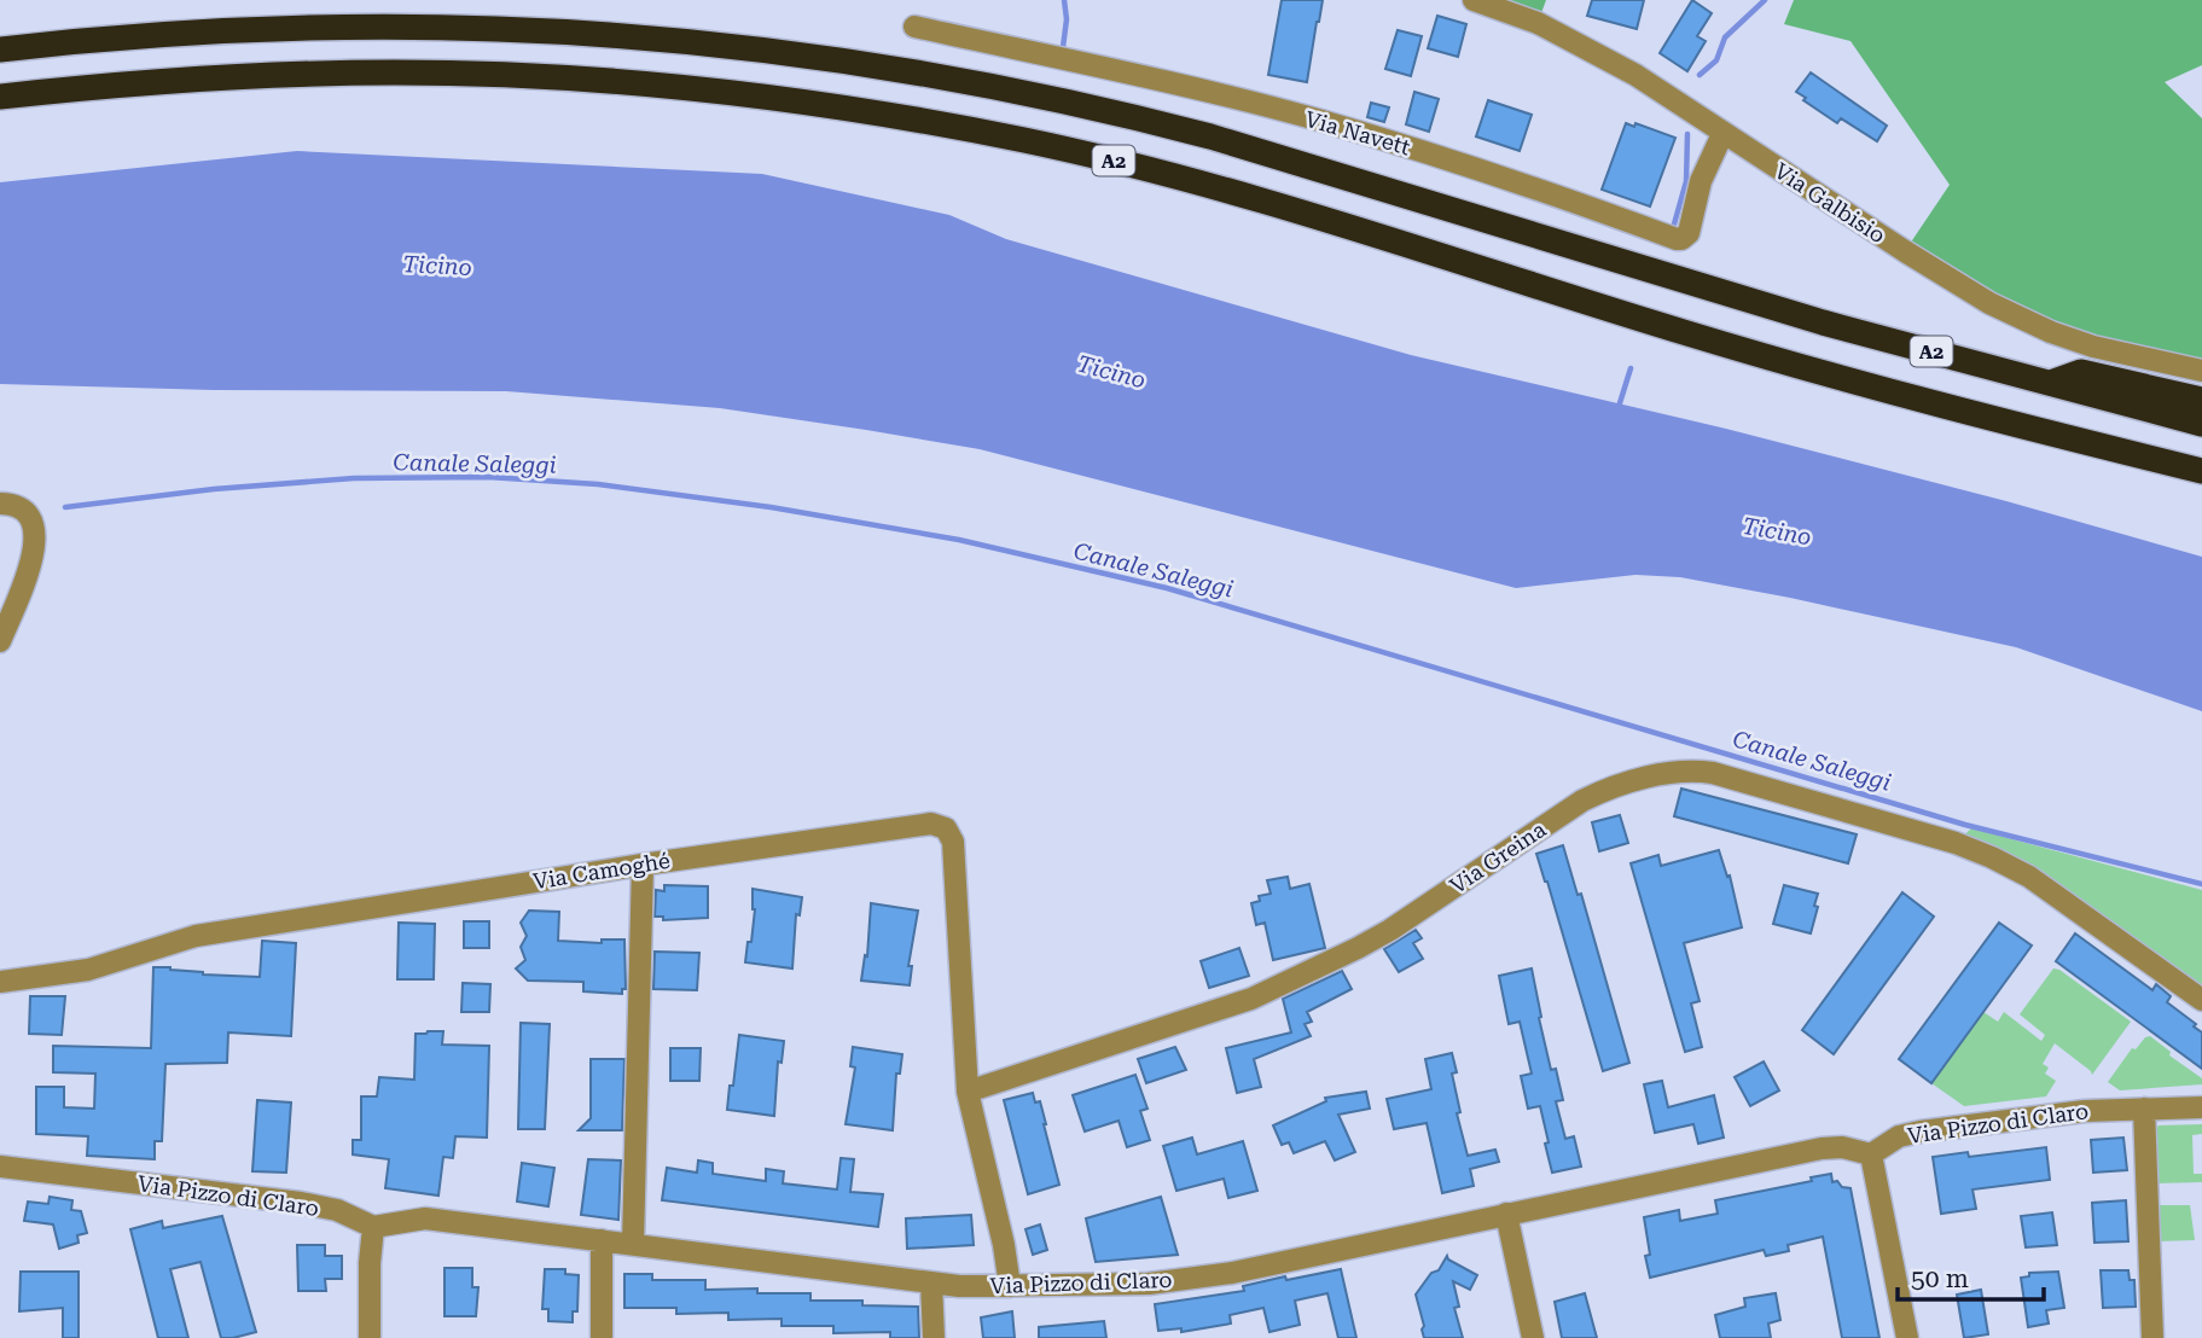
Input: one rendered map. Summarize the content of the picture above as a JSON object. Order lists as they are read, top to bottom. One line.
{"streets":{"highway":["A2"],"street":["Via Navett","Via Galbisio","Via Greina","Via Camoghé","Via Pizzo di Claro"]},"crossings":[["Via Navett","Via Galbisio"],["Via Greina","Via Camoghé"]],"water":["Ticino","Canale Saleggi"],"scale_bar":"50 m"}
